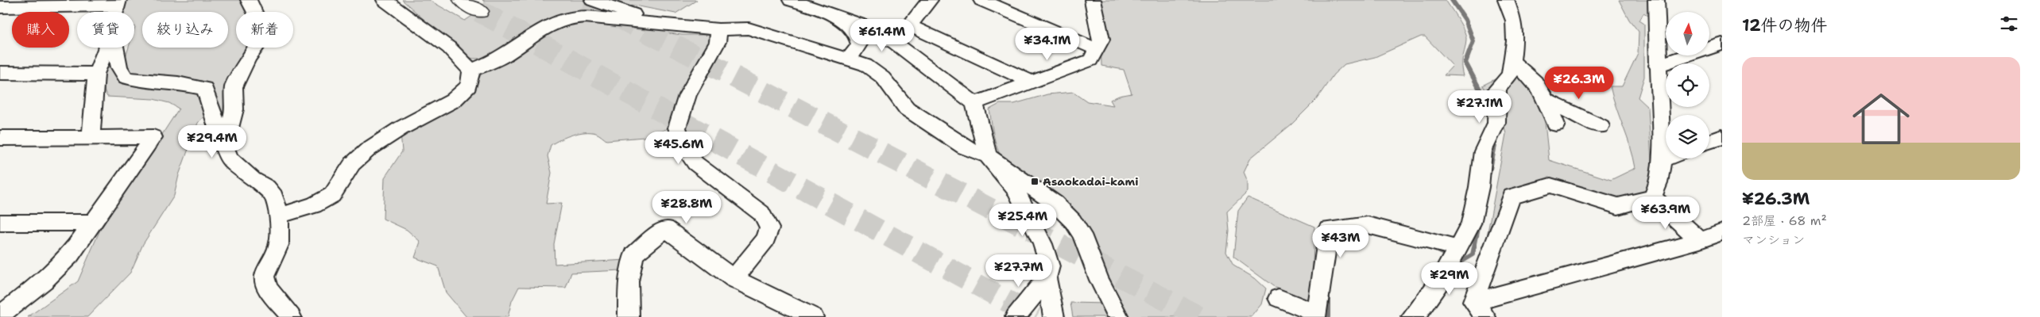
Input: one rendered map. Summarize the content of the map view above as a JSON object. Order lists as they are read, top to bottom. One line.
{"places":{"transit":["Asaokadai-kami"]},"north":"top","page":{"heading":"12件の物件","chip":["購入","賃貸","絞り込み","新着"],"price":["¥61.4M","¥34.1M","¥26.3M","¥27.1M","¥29.4M","¥45.6M","¥28.8M","¥63.9M","¥25.4M","¥43M","¥27.7M","¥29M"],"list":[{"name":"¥26.3M","note":"2部屋 · 68 m² · マンション"}]}}
